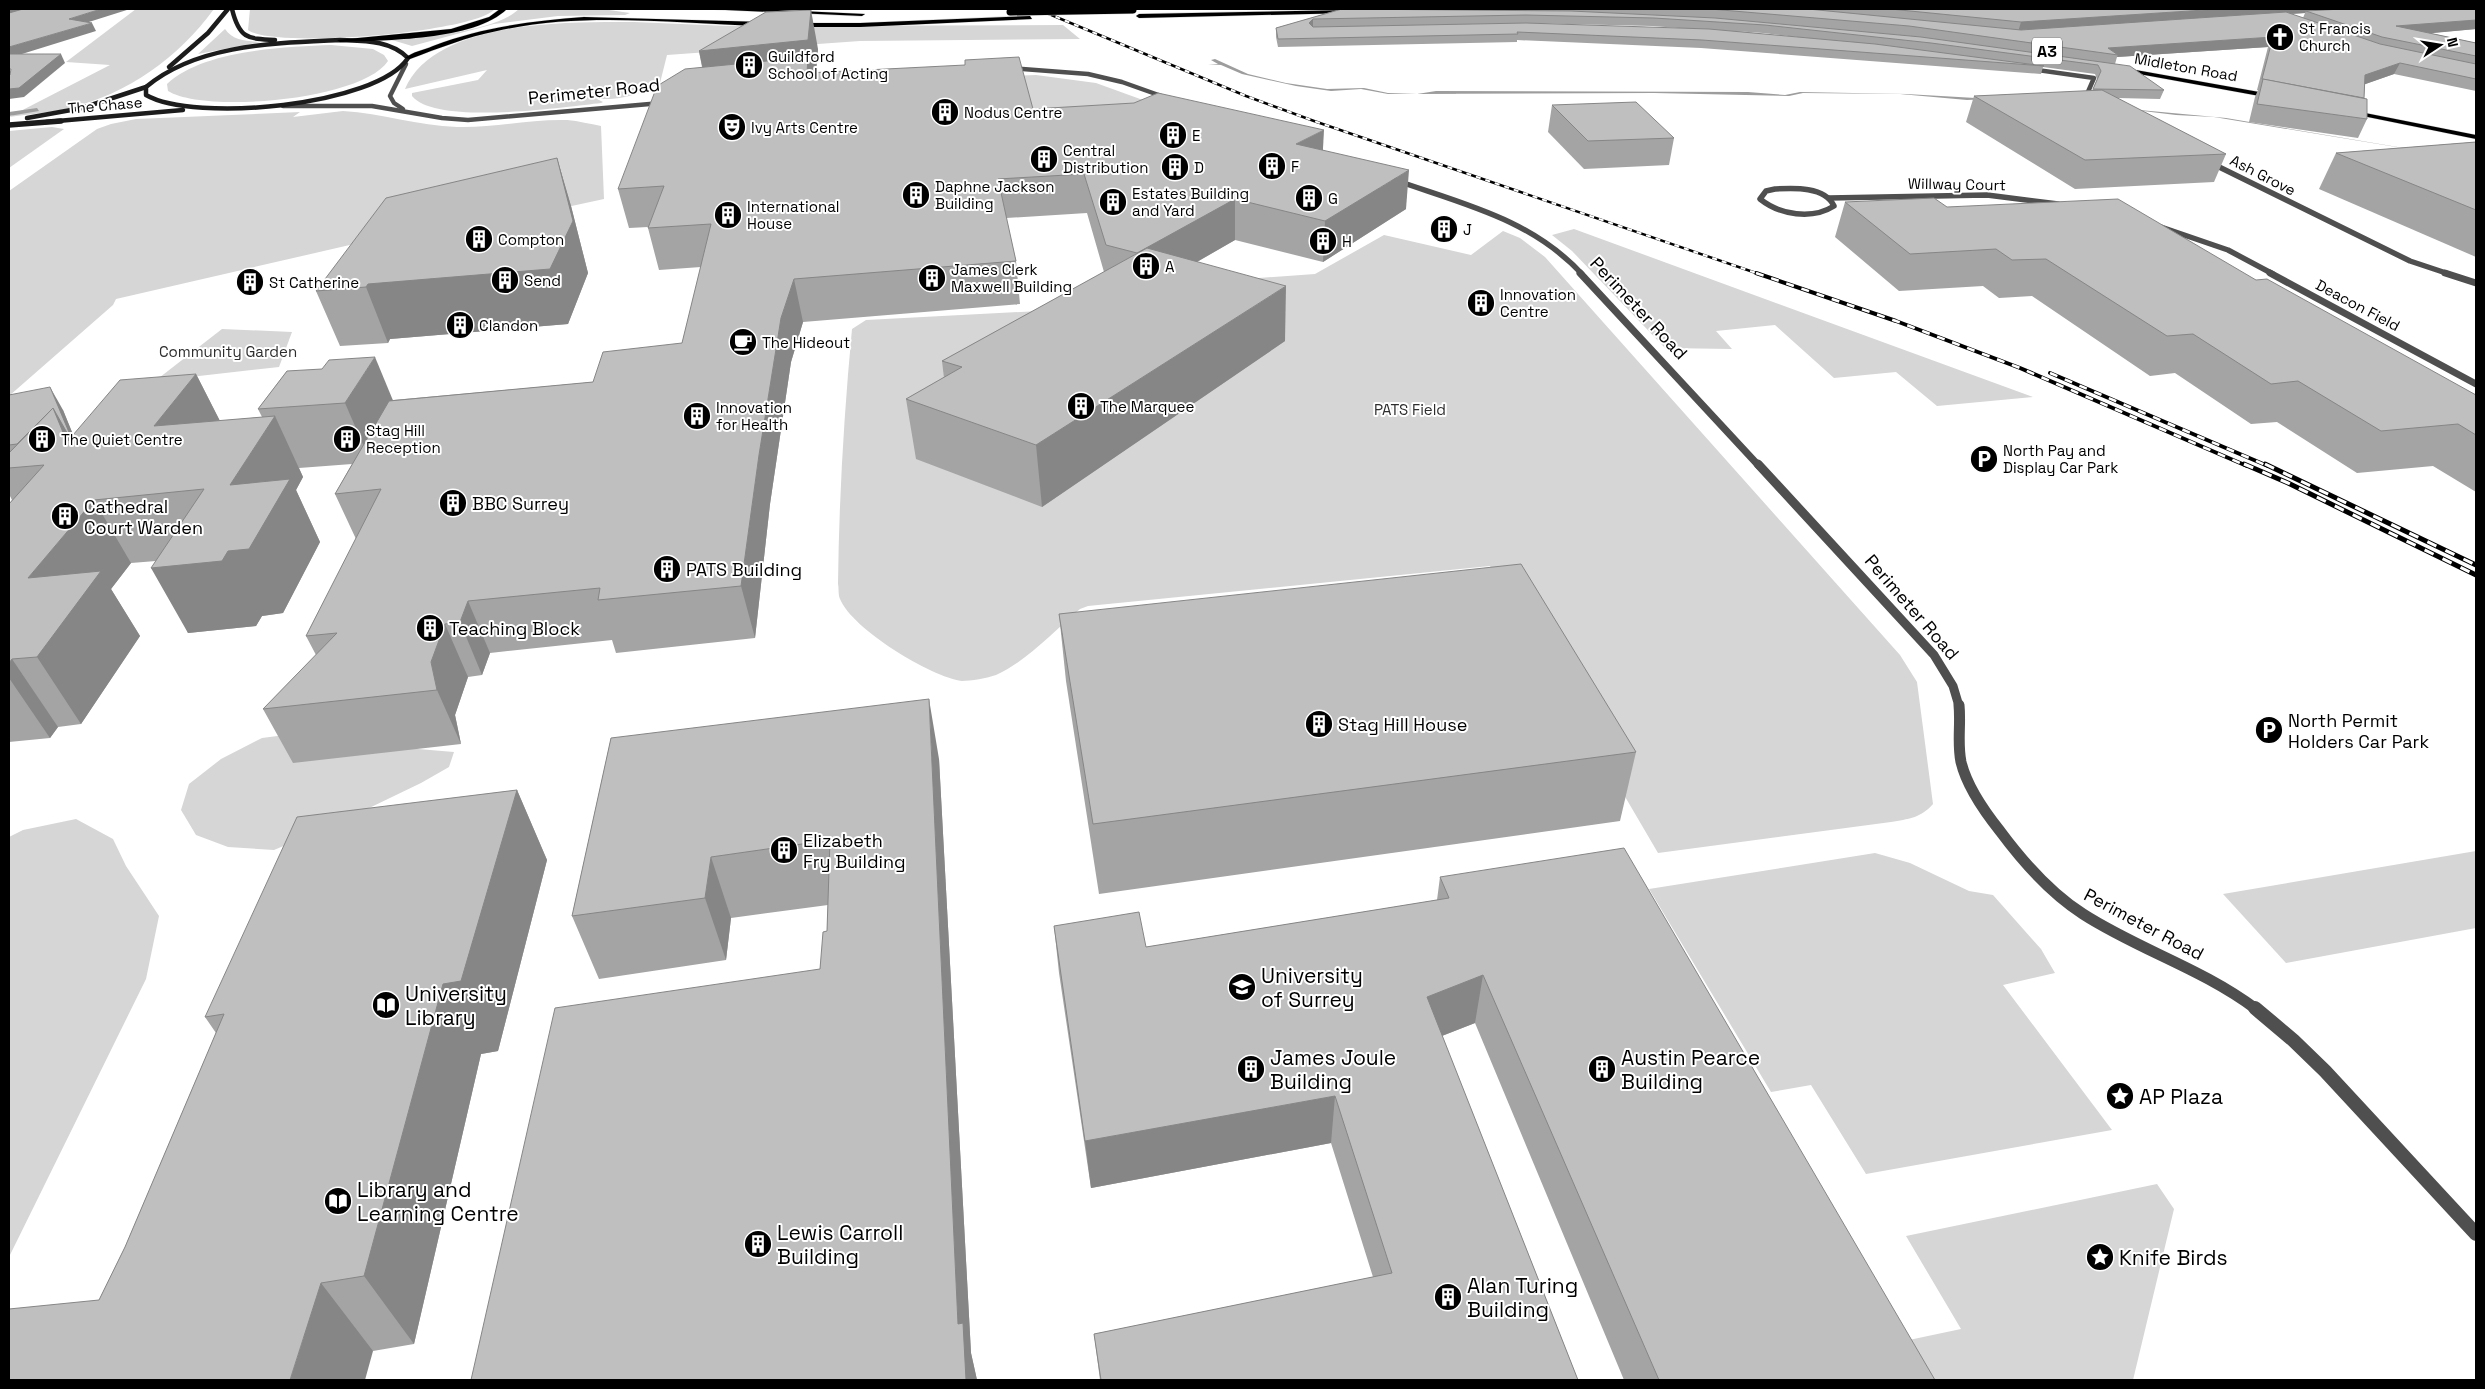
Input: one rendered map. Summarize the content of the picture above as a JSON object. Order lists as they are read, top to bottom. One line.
{"streets":{"highway":["Midleton Road"],"street":["Perimeter Road","The Chase","Ash Grove","Willway Court","Deacon Field"]},"parks":["Community Garden","PATS Field"],"places":{"church":["St Francis Church"],"building":["Guildford School of Acting","Nodus Centre","E","Central Distribution","F","D","Daphne Jackson Building","G","Estates Building and Yard","International House","J","Compton","H","A","James Clerk Maxwell Building","Send","St Catherine","Innovation Centre","Clandon","The Marquee","Innovation for Health","The Quiet Centre","Stag Hill Reception","BBC Surrey","Cathedral Court Warden","PATS Building","Teaching Block","Stag Hill House","Elizabeth Fry Building","James Joule Building","Austin Pearce Building","Lewis Carroll Building","Alan Turing Building"],"theatre":["Ivy Arts Centre"],"cafe":["The Hideout"],"parking":["North Pay and Display Car Park","North Permit Holders Car Park"],"school or university":["University of Surrey"],"library":["University Library","Library and Learning Centre"],"place":["AP Plaza","Knife Birds"]},"north":"right"}
